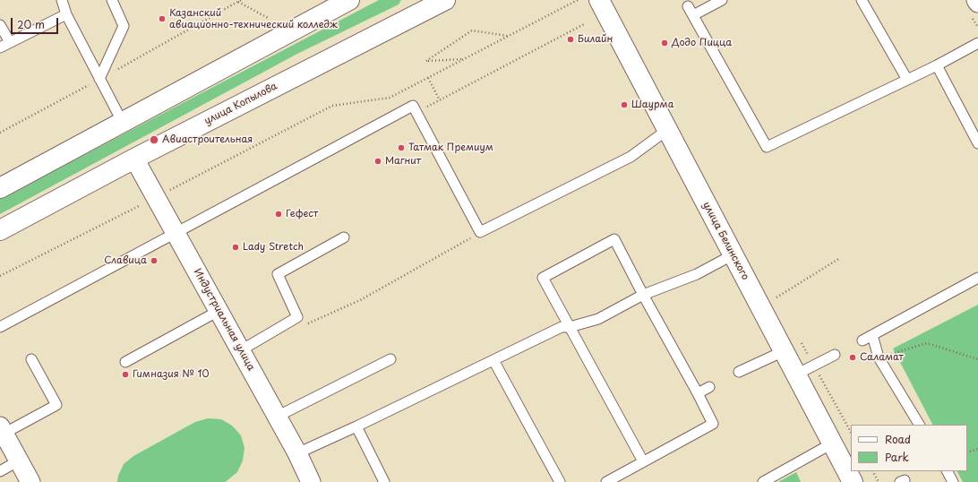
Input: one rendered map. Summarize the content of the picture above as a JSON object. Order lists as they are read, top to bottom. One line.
{"streets":{"main road":["улица Копылова","улица Белинского"],"street":["Индустриальная улица"]},"crossings":[["улица Копылова","Индустриальная улица"]],"places":["Казанский авиационно-технический колледж","Билайн","Додо Пицца","Шаурма","Авиастроительная","Татмак Премиум","Магнит","Гефест","Lady Stretch","Славица","Саламат","Гимназия № 10"],"legend":["Road","Park"],"scale_bar":"20 m"}
